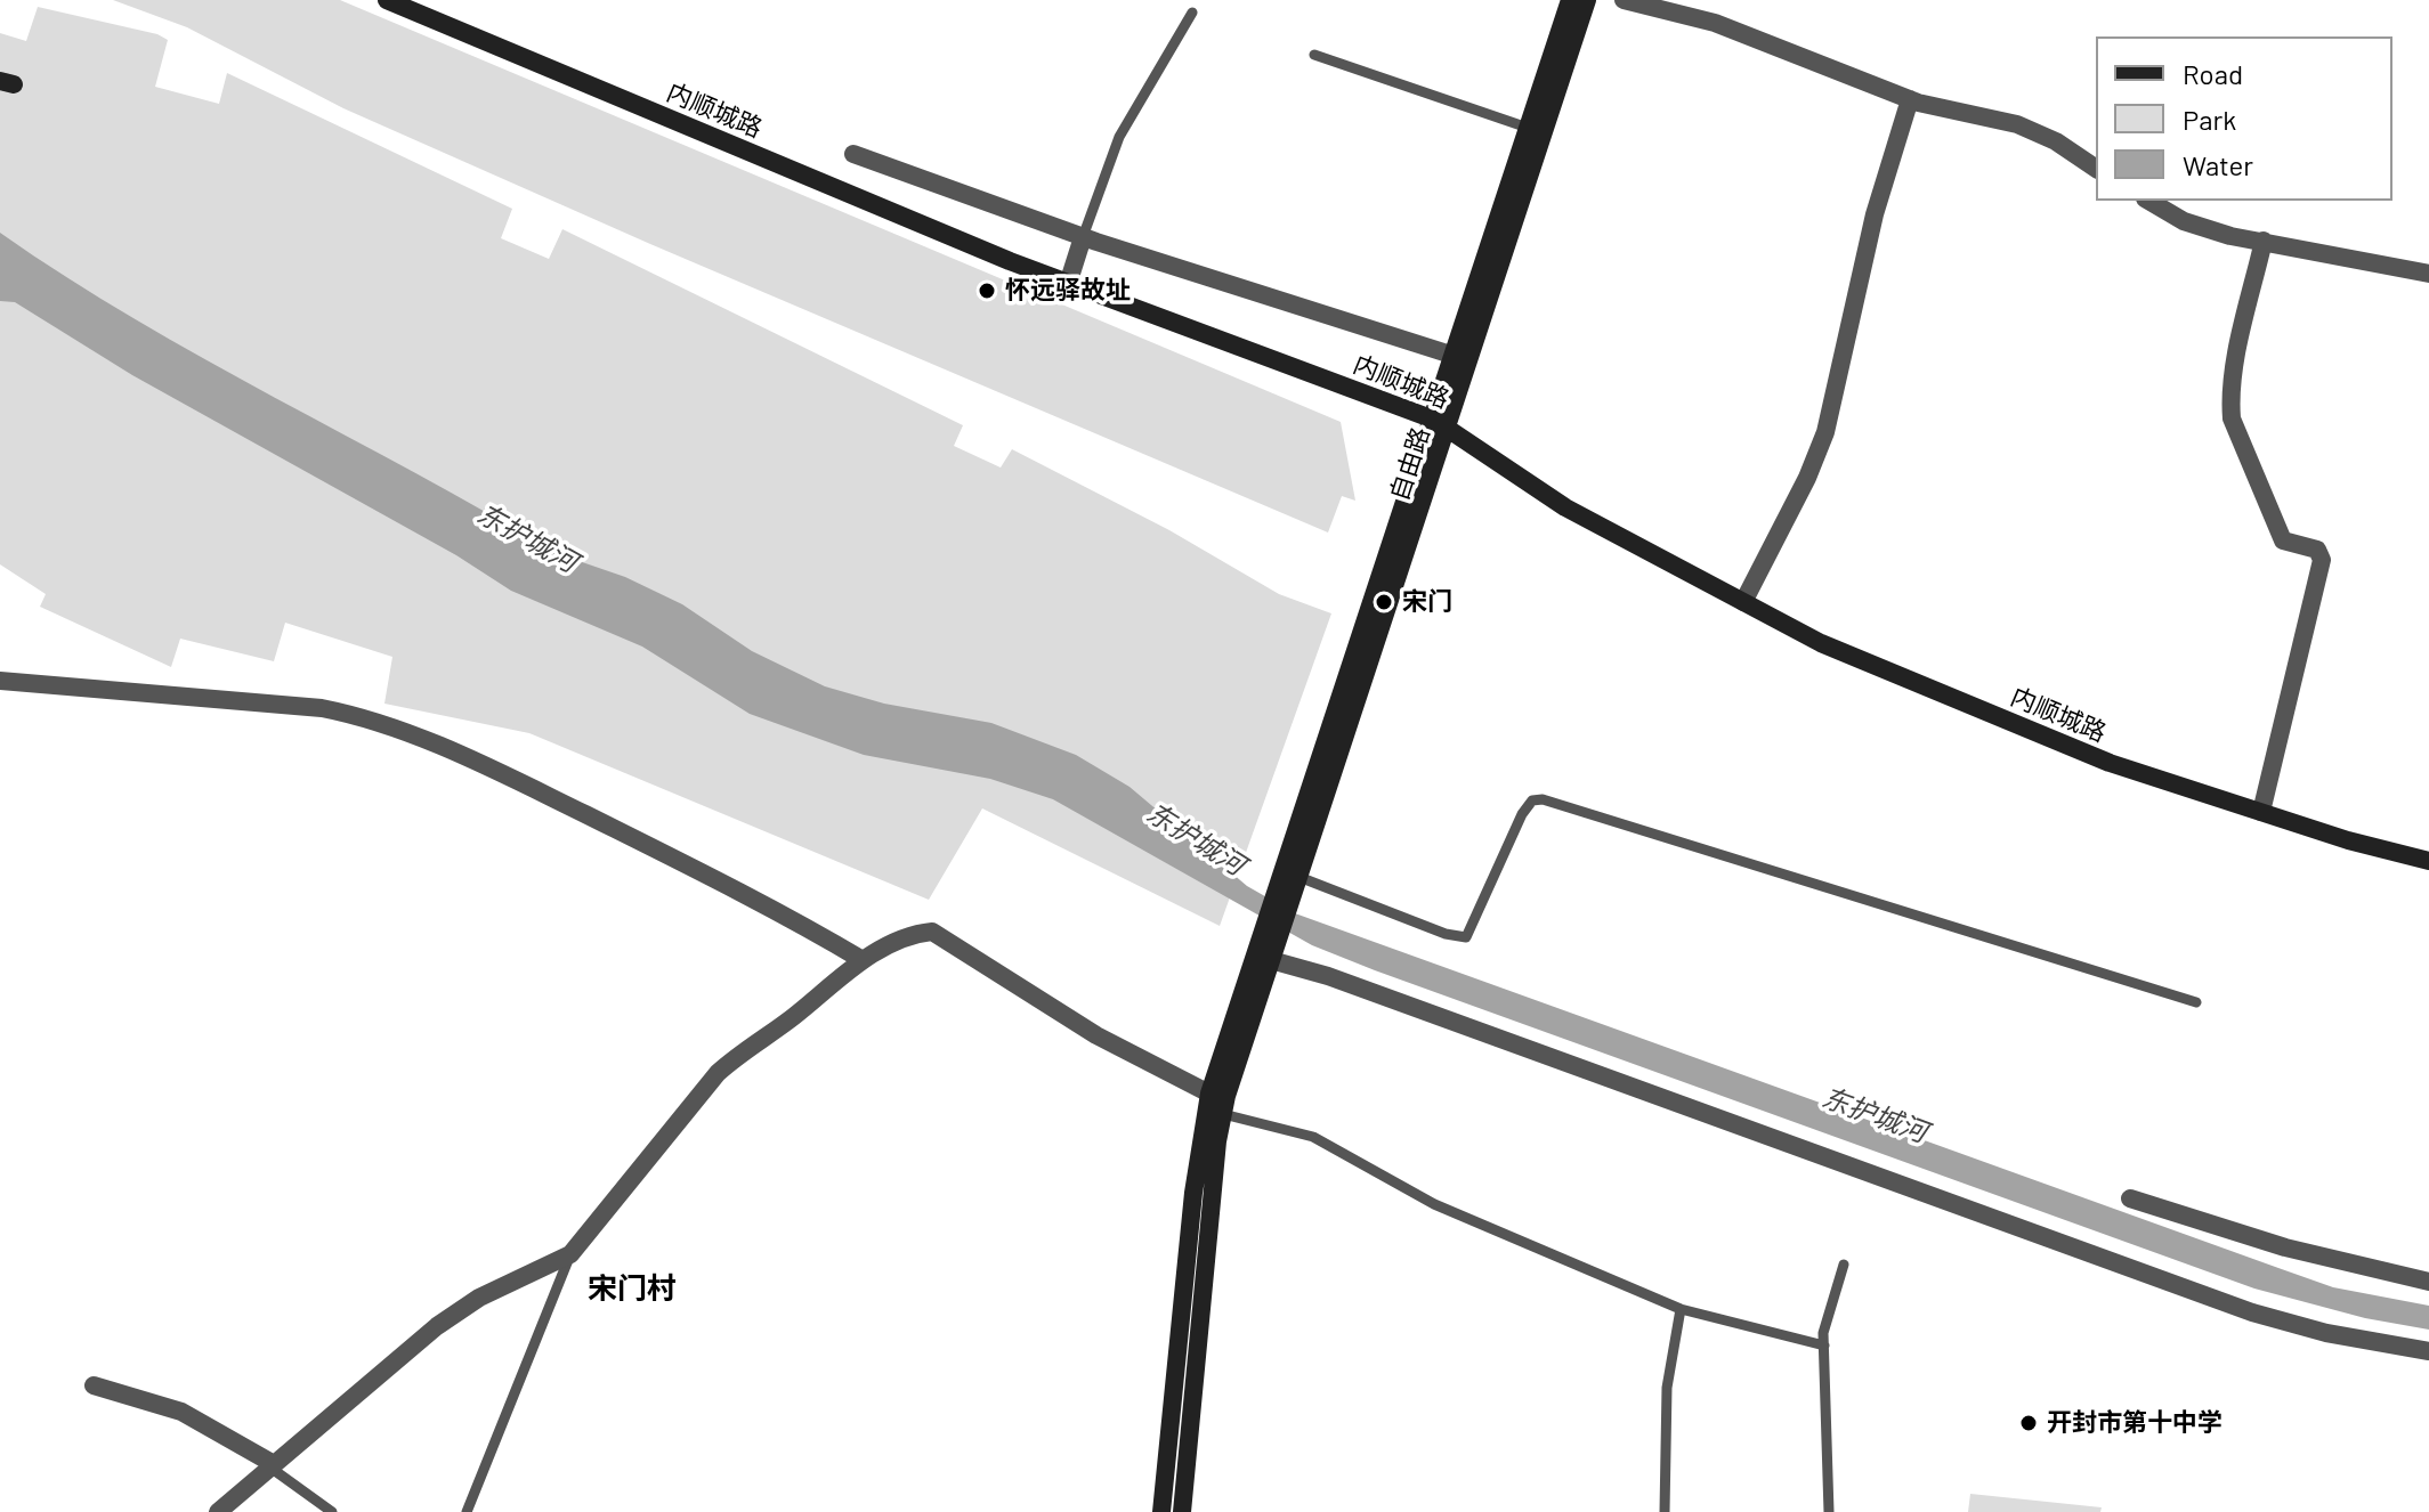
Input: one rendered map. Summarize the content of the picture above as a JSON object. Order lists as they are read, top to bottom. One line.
{"streets":{"street":["内顺城路","自由路"]},"crossings":[["内顺城路","自由路"]],"districts":["宋门村"],"water":["东护城河"],"places":["怀远驿故址","宋门","开封市第十中学"],"legend":["Road","Park","Water"]}
